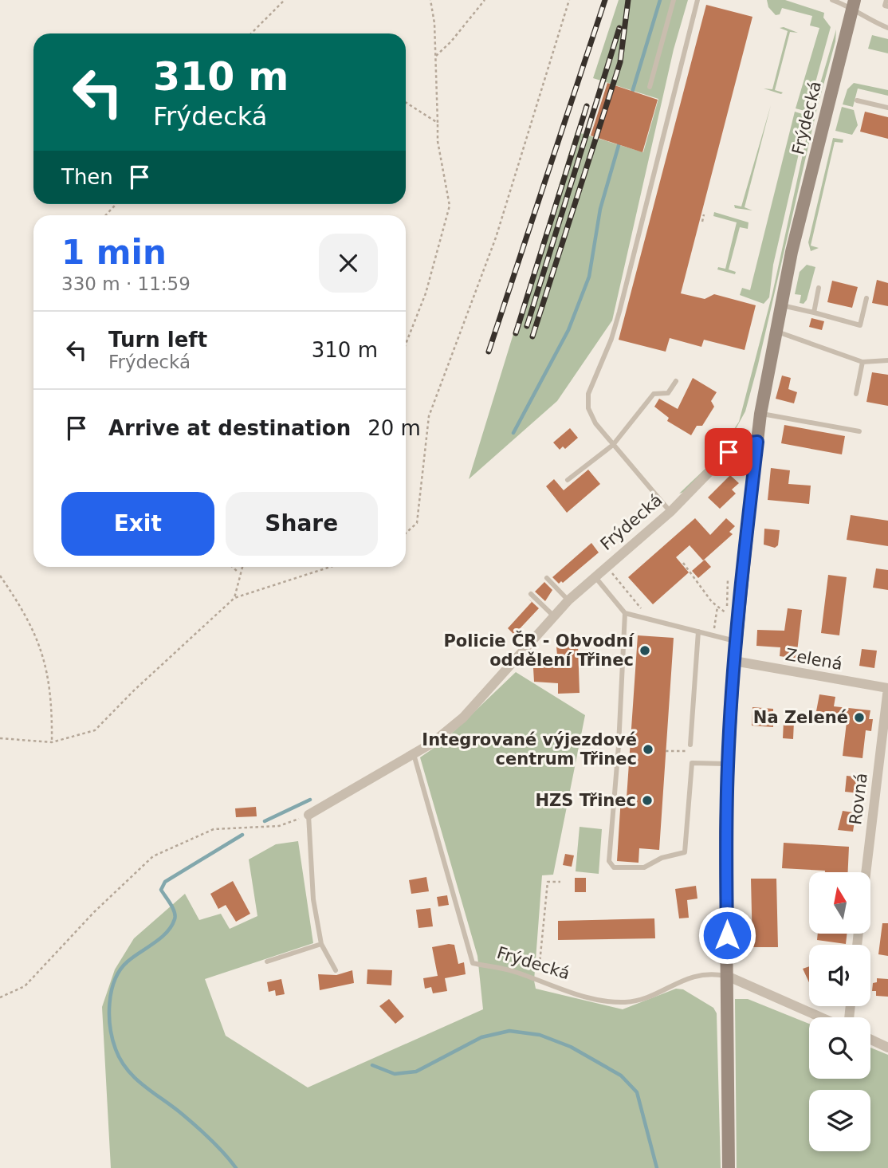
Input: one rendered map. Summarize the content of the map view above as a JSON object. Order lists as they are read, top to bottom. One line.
{"streets":{"main road":["Frýdecká"],"street":["Zelená","Rovná"]},"crossings":[["Frýdecká","Zelená"],["Zelená","Rovná"]],"places":["Policie ČR - Obvodní oddělení Třinec","Na Zelené","Integrované výjezdové centrum Třinec","HZS Třinec"],"north":"top","page":{"turn":["310 m","Frýdecká"],"then":"Then","heading":["1 min","330 m · 11:59"],"list":[{"name":"Turn left","note":"Frýdecká","value":"310 m"},{"name":"Arrive at destination","value":"20 m"}],"buttons":["Exit","Share"]}}
